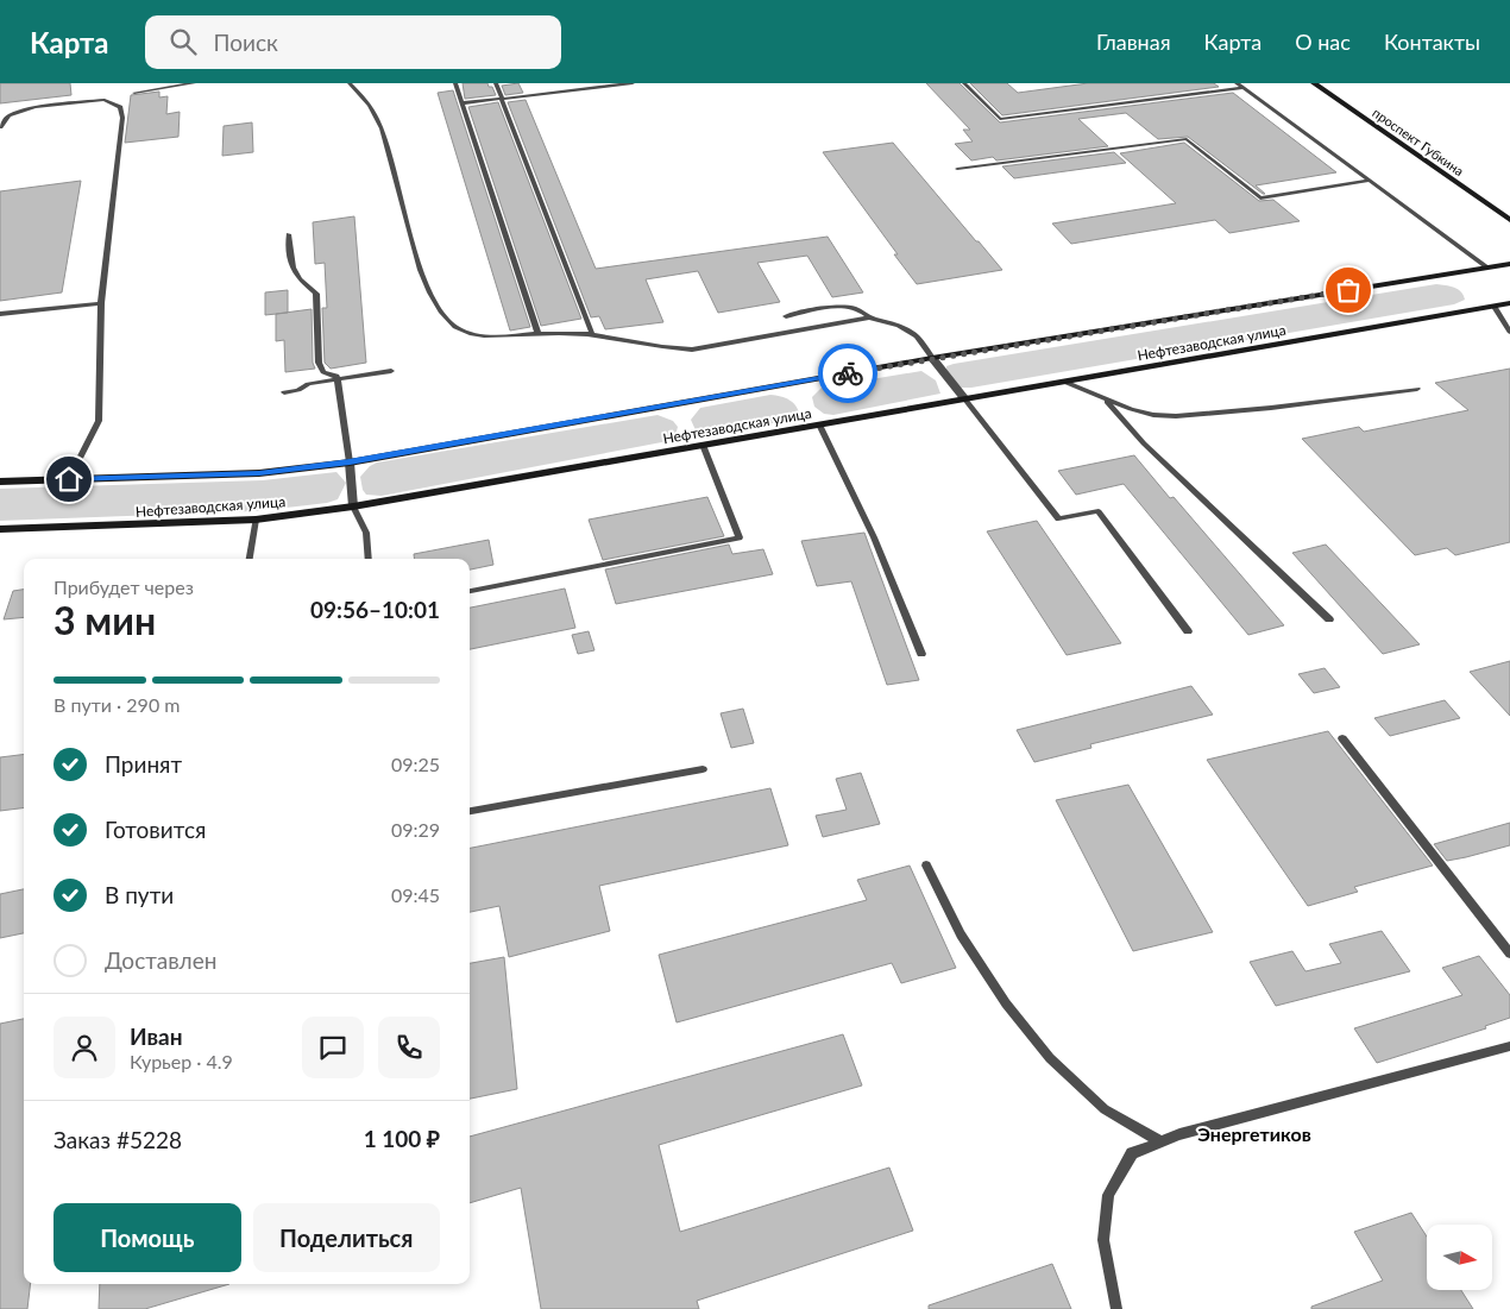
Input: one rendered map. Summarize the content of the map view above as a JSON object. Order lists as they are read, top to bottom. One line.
{"streets":{"main road":["проспект Губкина","Нефтезаводская улица"]},"districts":["Энергетиков"],"north":"right","page":{"header":"Карта","search":"Поиск","nav":["Главная","Карта","О нас","Контакты"],"heading":["3 мин","Прибудет через","09:56–10:01"],"panel":["Иван","Курьер · 4.9","Заказ #5228","1 100 ₽"],"bar":"В пути · 290 m","list":[["Принят","09:25"],["Готовится","09:29"],["В пути","09:45"],"Доставлен"],"buttons":["Помощь","Поделиться"]}}
